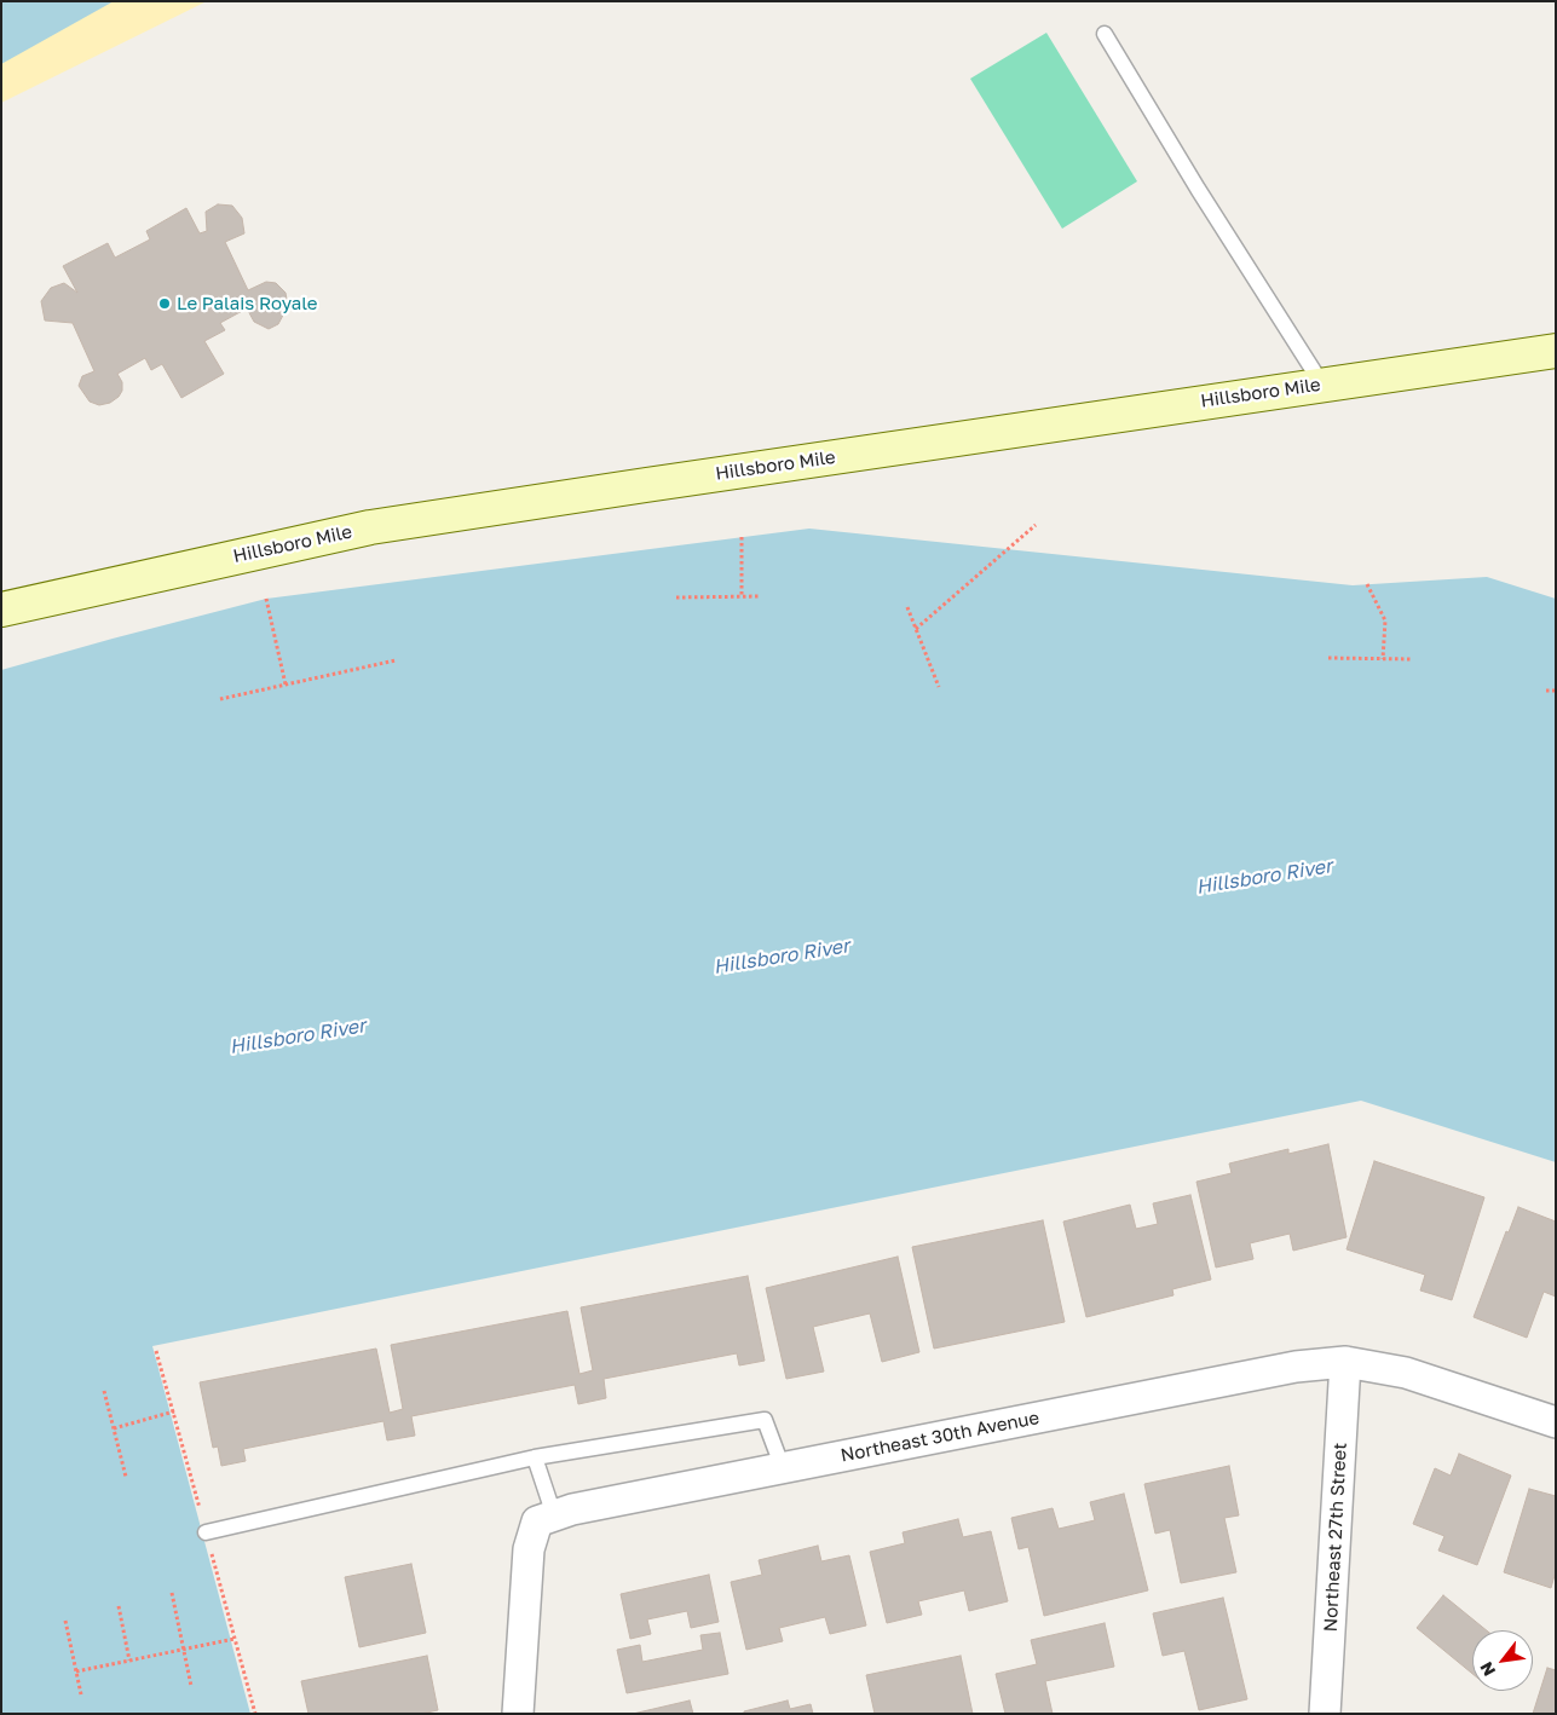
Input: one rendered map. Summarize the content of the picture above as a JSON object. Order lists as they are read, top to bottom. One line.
{"streets":{"main road":["Hillsboro Mile"],"street":["Northeast 30th Avenue","Northeast 27th Street"]},"crossings":[["Northeast 30th Avenue","Northeast 27th Street"]],"water":["Hillsboro River"],"places":["Le Palais Royale"],"north":"bottom left"}
